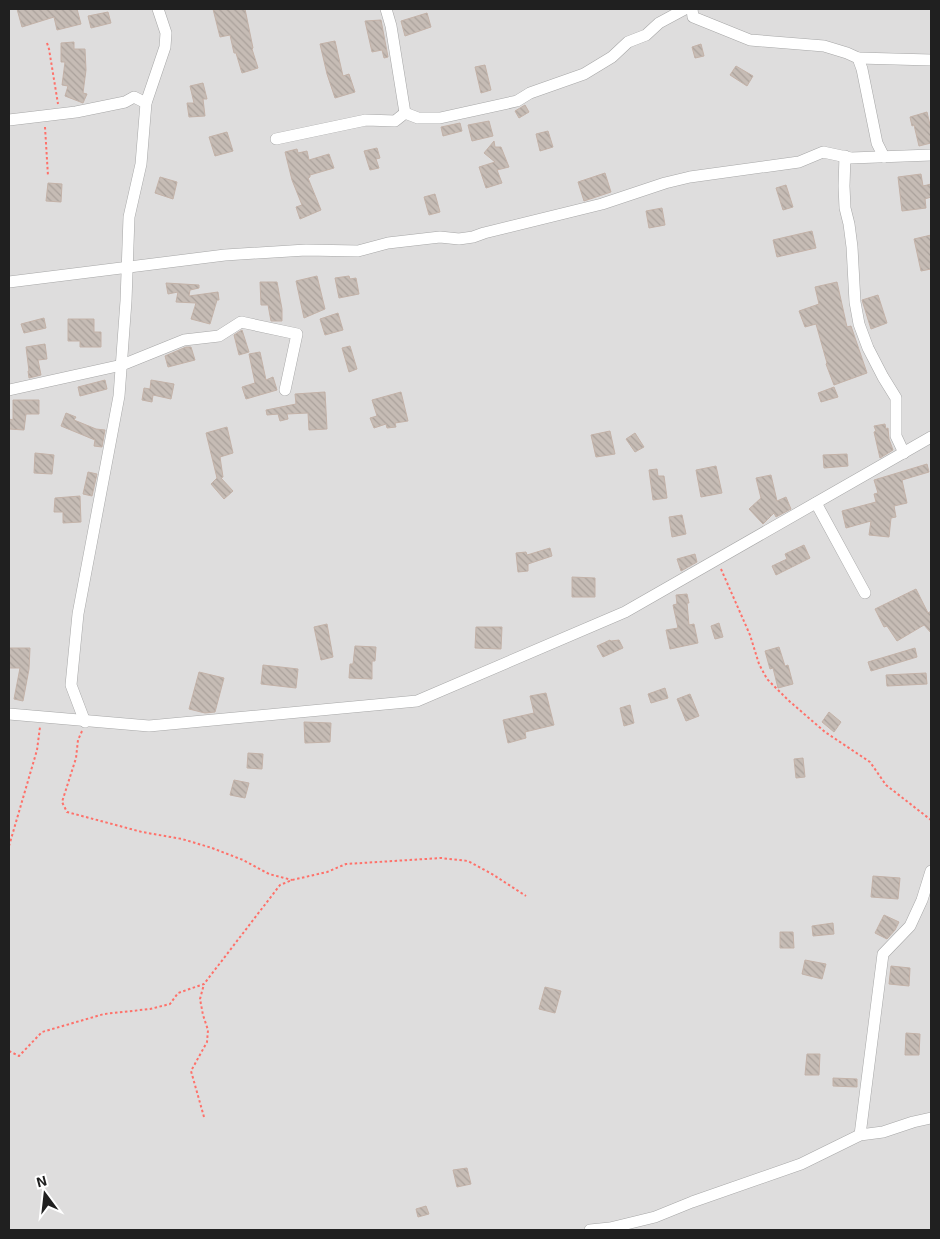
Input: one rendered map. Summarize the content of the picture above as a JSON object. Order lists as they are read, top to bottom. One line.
{"north":"top"}
